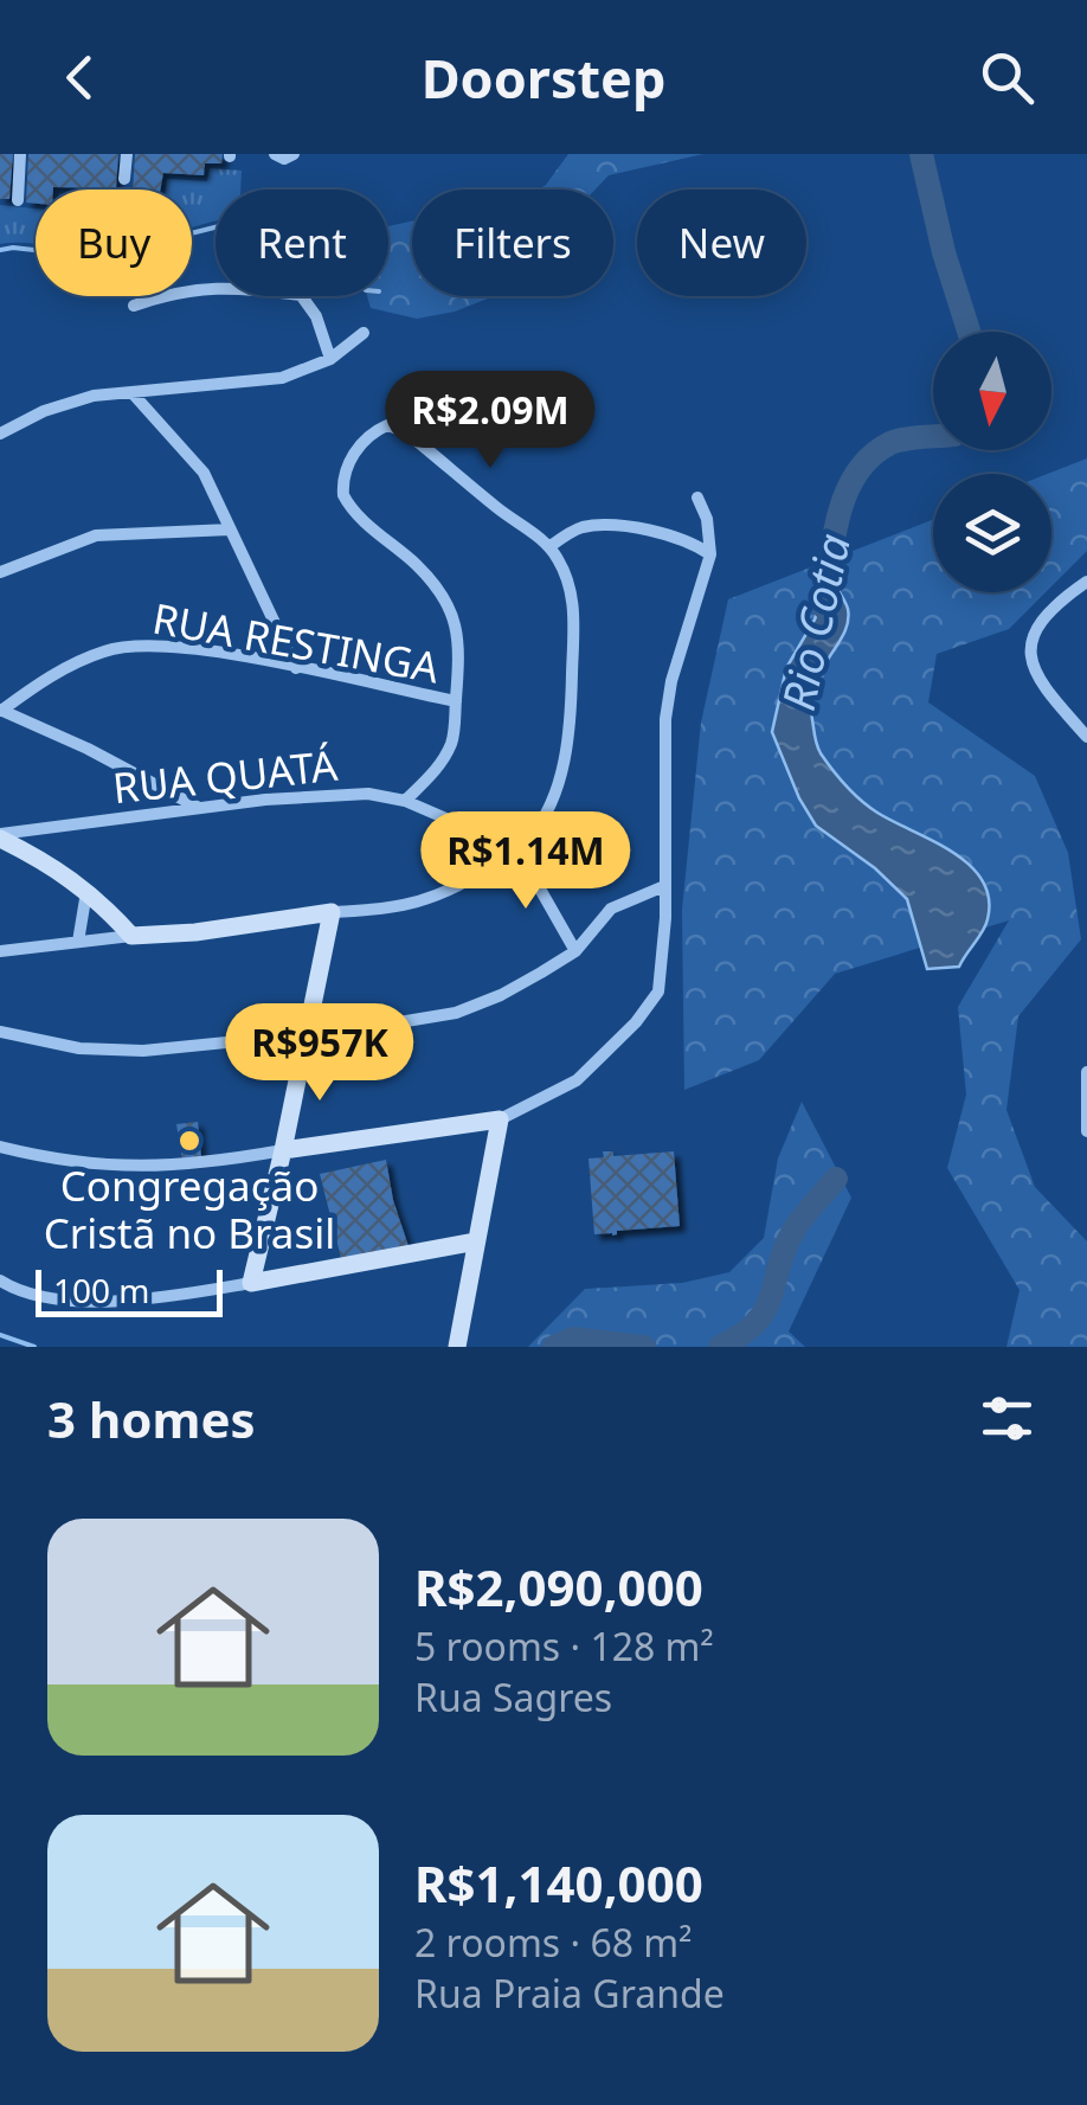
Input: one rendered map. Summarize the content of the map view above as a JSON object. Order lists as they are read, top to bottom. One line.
{"streets":{"street":["RUA RESTINGA","RUA QUATÁ"]},"water":["Rio Cotia"],"places":["Congregação Cristã no Brasil"],"scale_bar":"100 m","north":"bottom","page":{"header":"Doorstep","chip":["Buy","Rent","Filters","New"],"price":["R$2.09M","R$1.14M","R$957K"],"scale":"100 m","heading":"3 homes","list":[{"name":"R$2,090,000","note":"5 rooms · 128 m² · Rua Sagres"},{"name":"R$1,140,000","note":"2 rooms · 68 m² · Rua Praia Grande"}]}}
